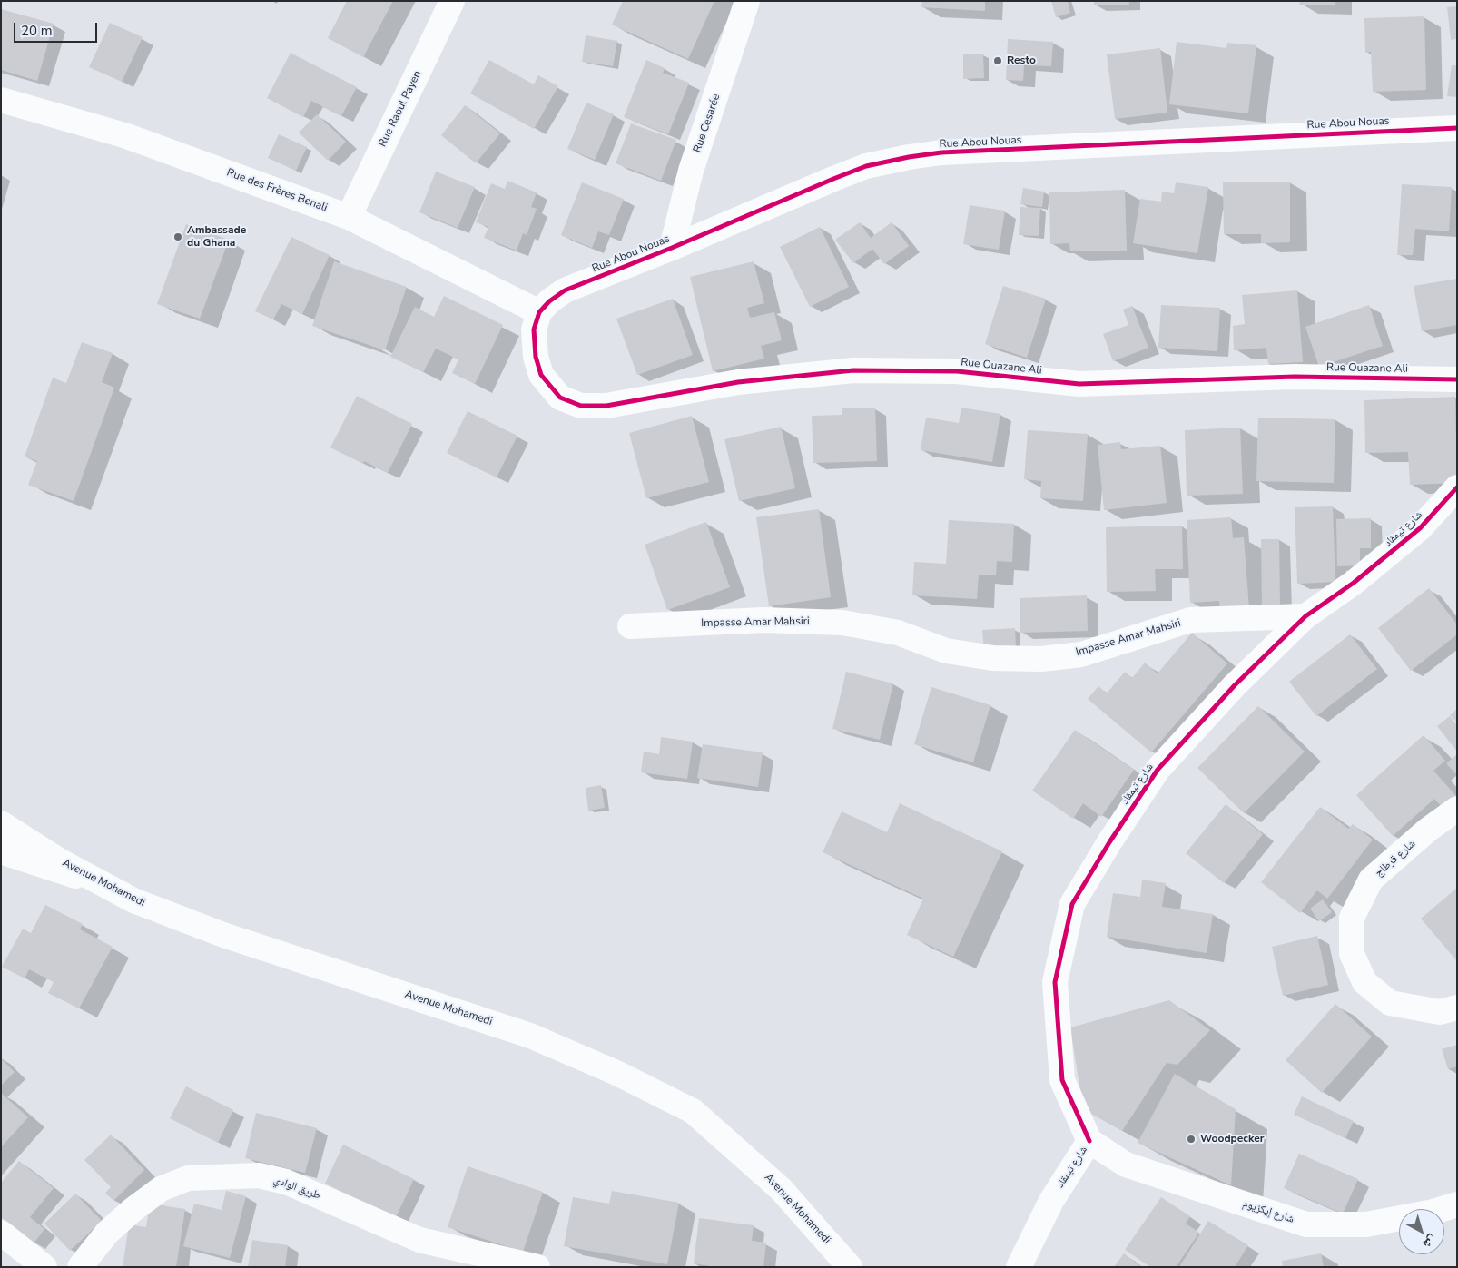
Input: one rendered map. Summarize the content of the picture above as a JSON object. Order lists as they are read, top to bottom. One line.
{"streets":{"street":["Rue Raoul Payen","Rue Cesarée","Rue Abou Nouas","Rue des Frères Benali","Rue Ouazane Ali","شارع تيمقاد","Impasse Amar Mahsiri","شارع قرطاج","Avenue Mohamedi","طريق الوادي","شارع إيكزيوم"]},"crossings":[["Rue Raoul Payen","Rue des Frères Benali"],["Rue Cesarée","Rue Abou Nouas"],["Rue Abou Nouas","Rue des Frères Benali"],["Rue Abou Nouas","Rue Ouazane Ali"],["Rue des Frères Benali","Rue Ouazane Ali"],["شارع تيمقاد","Impasse Amar Mahsiri"],["شارع تيمقاد","شارع إيكزيوم"]],"places":["Resto","Ambassade du Ghana","Woodpecker"],"scale_bar":"20 m","north":"bottom right"}
